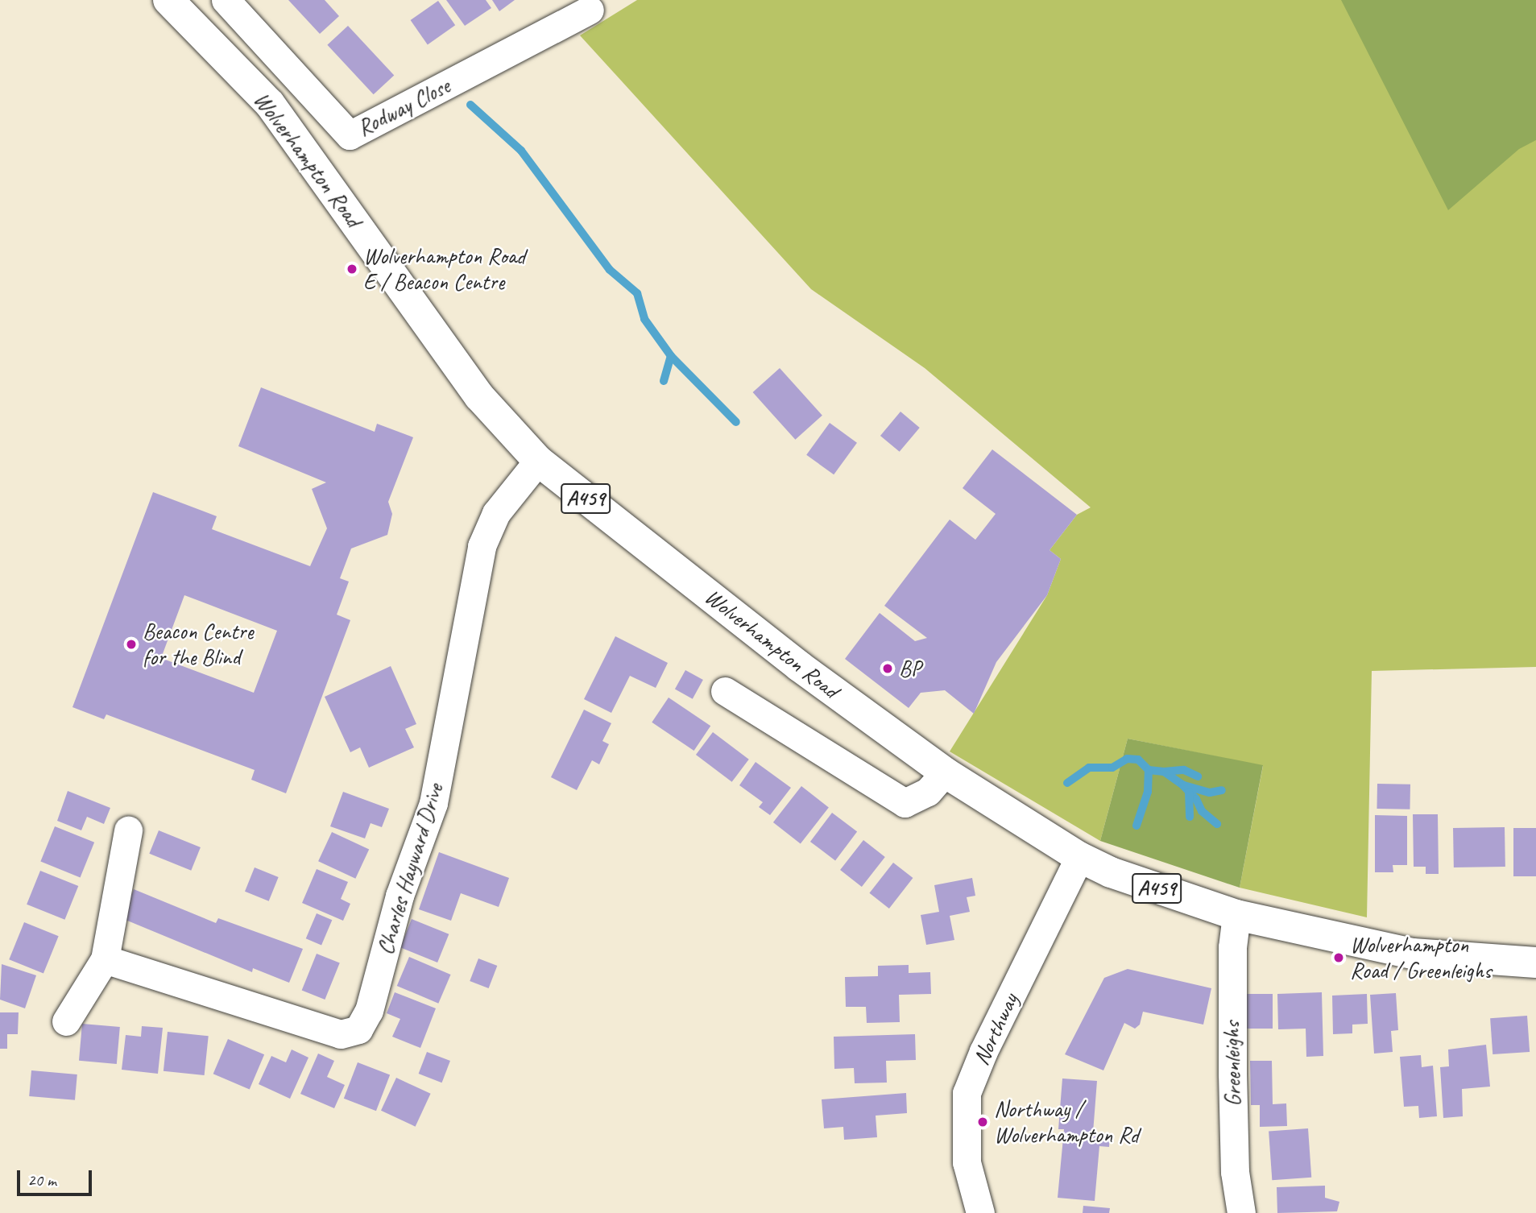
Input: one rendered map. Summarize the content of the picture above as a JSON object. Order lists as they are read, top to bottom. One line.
{"streets":{"main road":["Wolverhampton Road","A459"],"street":["Rodway Close","Charles Hayward Drive","Northway","Greenleighs"]},"crossings":[["Wolverhampton Road","Charles Hayward Drive"],["Wolverhampton Road","Northway"],["Wolverhampton Road","Greenleighs"]],"places":["Wolverhampton Road E / Beacon Centre","Beacon Centre for the Blind","BP","Wolverhampton Road / Greenleighs","Northway / Wolverhampton Rd"],"scale_bar":"20 m"}
